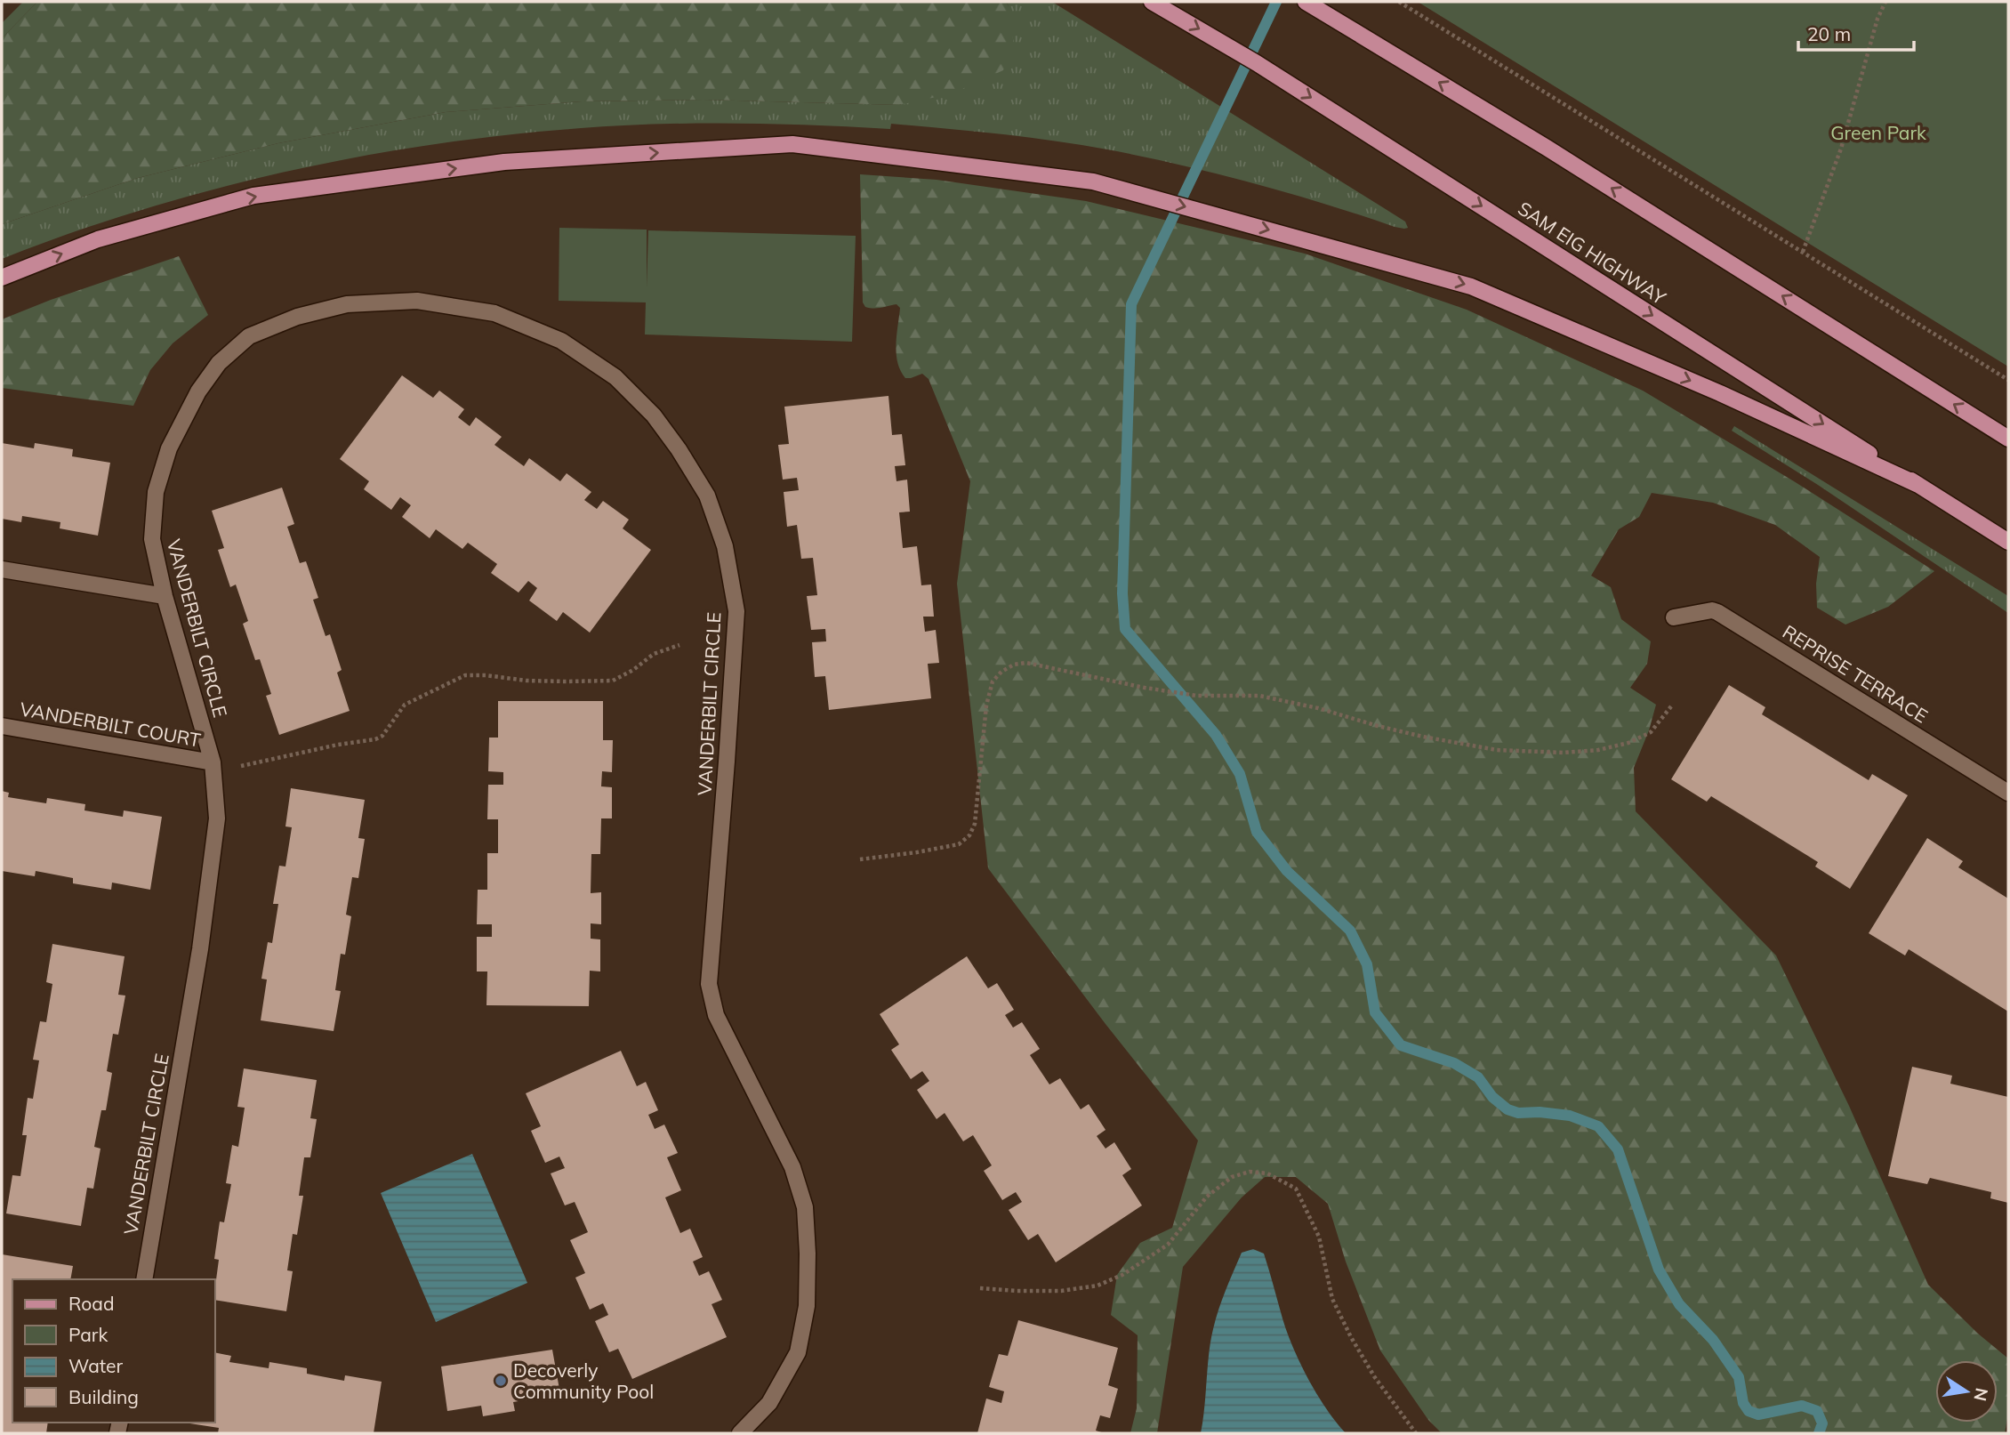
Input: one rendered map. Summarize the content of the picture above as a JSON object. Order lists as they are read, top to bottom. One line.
{"streets":{"main road":["SAM EIG HIGHWAY"],"street":["VANDERBILT CIRCLE","REPRISE TERRACE","VANDERBILT COURT"]},"crossings":[["VANDERBILT CIRCLE","VANDERBILT COURT"]],"parks":["Green Park"],"places":["Decoverly Community Pool"],"legend":["Road","Park","Water","Building"],"scale_bar":"20 m","north":"right"}
